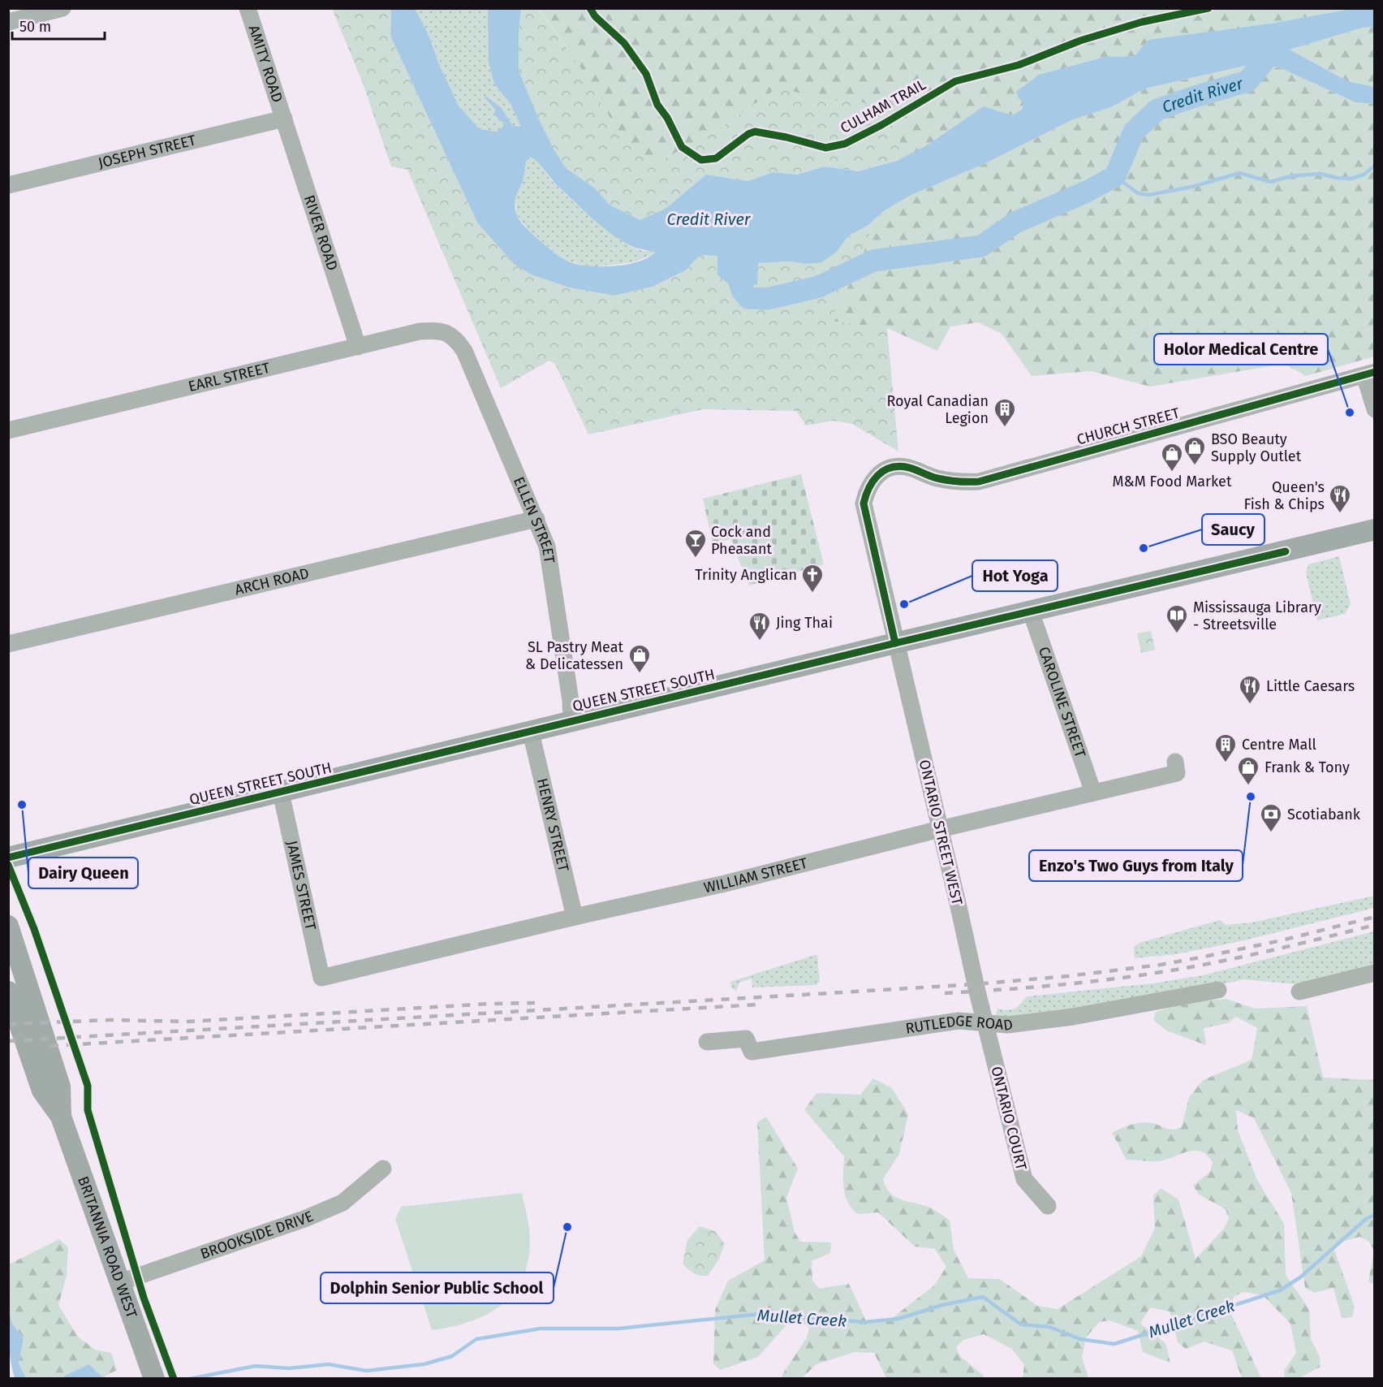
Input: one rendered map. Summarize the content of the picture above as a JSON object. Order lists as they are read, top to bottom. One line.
{"streets":{"main road":["QUEEN STREET SOUTH","BRITANNIA ROAD WEST"],"street":["AMITY ROAD","JOSEPH STREET","RIVER ROAD","EARL STREET","CHURCH STREET","ELLEN STREET","ARCH ROAD","CAROLINE STREET","HENRY STREET","ONTARIO STREET WEST","WILLIAM STREET","JAMES STREET","RUTLEDGE ROAD","ONTARIO COURT","BROOKSIDE DRIVE"],"cycle path":["CULHAM TRAIL"]},"crossings":[["AMITY ROAD","JOSEPH STREET"],["AMITY ROAD","RIVER ROAD"],["JOSEPH STREET","RIVER ROAD"],["RIVER ROAD","EARL STREET"],["EARL STREET","ELLEN STREET"],["CHURCH STREET","ONTARIO STREET WEST"],["ELLEN STREET","ARCH ROAD"],["ELLEN STREET","QUEEN STREET SOUTH"],["QUEEN STREET SOUTH","CAROLINE STREET"],["QUEEN STREET SOUTH","HENRY STREET"],["QUEEN STREET SOUTH","ONTARIO STREET WEST"],["QUEEN STREET SOUTH","JAMES STREET"],["CAROLINE STREET","WILLIAM STREET"],["HENRY STREET","WILLIAM STREET"],["ONTARIO STREET WEST","WILLIAM STREET"],["ONTARIO STREET WEST","RUTLEDGE ROAD"],["ONTARIO STREET WEST","ONTARIO COURT"],["WILLIAM STREET","JAMES STREET"],["RUTLEDGE ROAD","ONTARIO COURT"],["BROOKSIDE DRIVE","BRITANNIA ROAD WEST"]],"water":["Credit River","Mullet Creek"],"places":{"other":["Holor Medical Centre","Saucy","Hot Yoga","Enzo's Two Guys from Italy","Dairy Queen","Dolphin Senior Public School"],"building":["Royal Canadian Legion","Centre Mall"],"shop":["BSO Beauty Supply Outlet","M&M Food Market","SL Pastry Meat & Delicatessen","Frank & Tony"],"restaurant":["Queen's Fish & Chips","Jing Thai","Little Caesars"],"bar":["Cock and Pheasant"],"church":["Trinity Anglican"],"library":["Mississauga Library - Streetsville"],"bank":["Scotiabank"]},"scale_bar":"50 m"}
